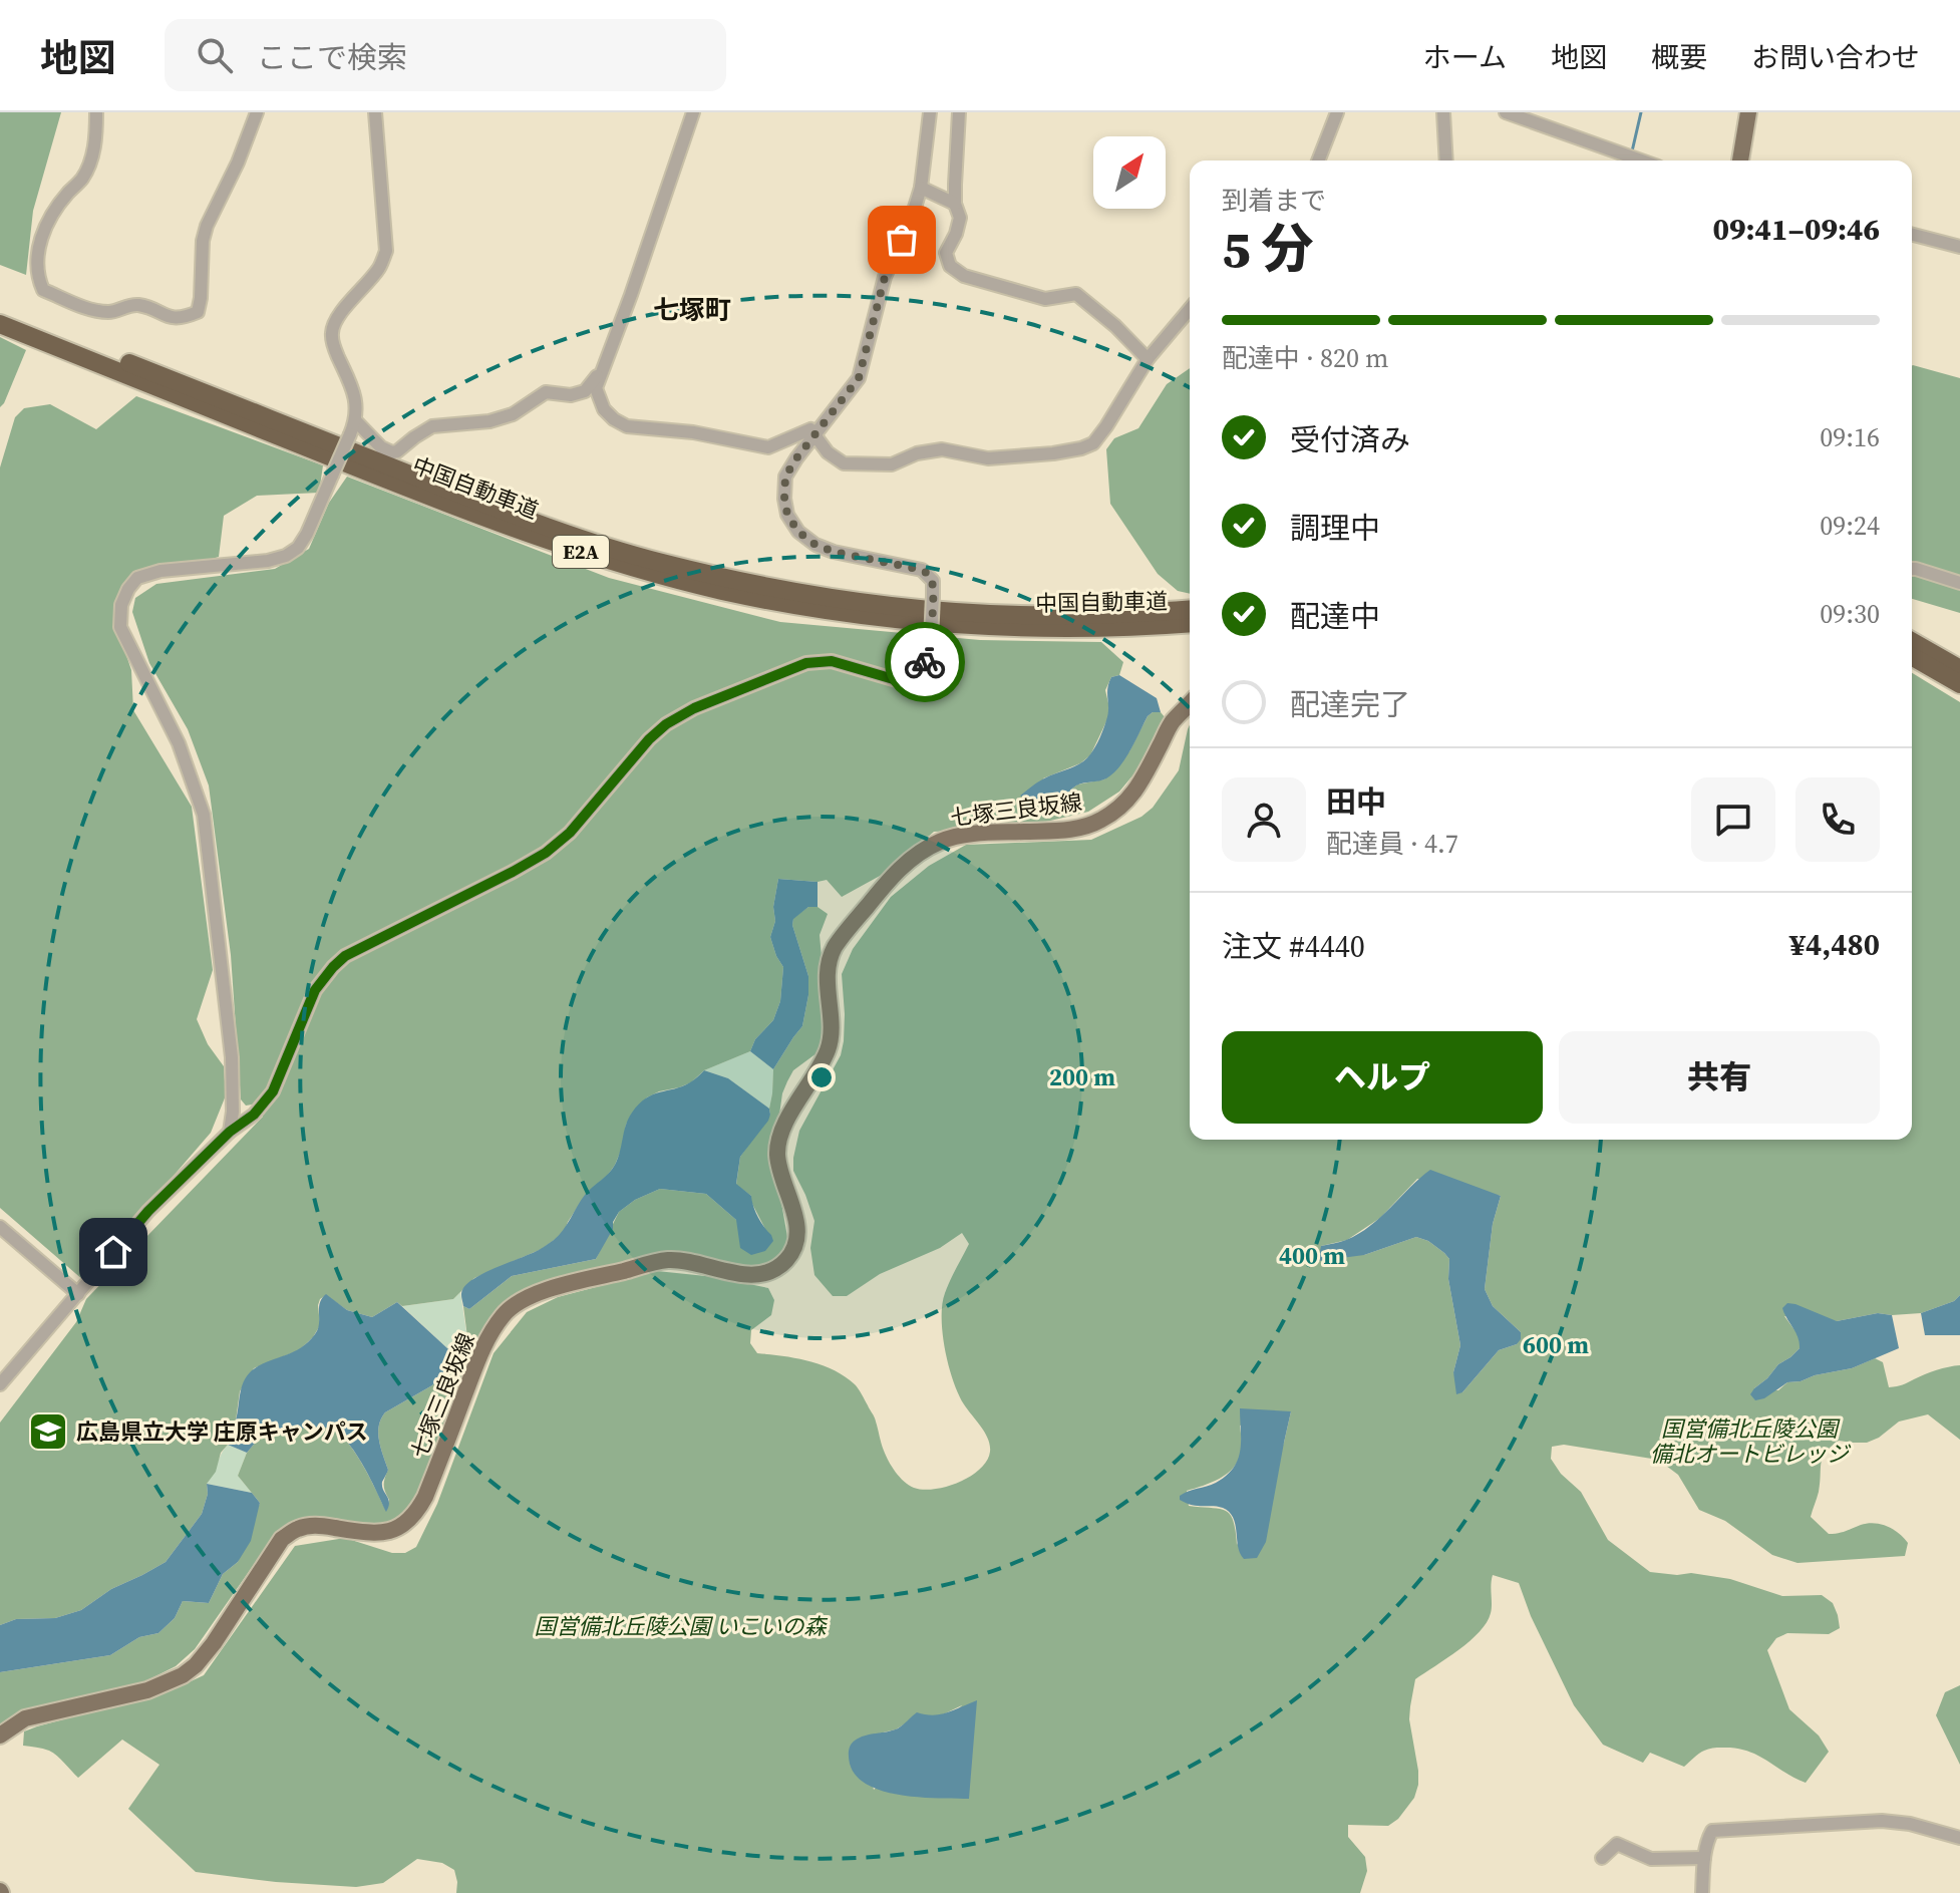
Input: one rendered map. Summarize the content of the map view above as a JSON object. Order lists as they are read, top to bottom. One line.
{"streets":{"highway":["中国自動車道","E2A"],"main road":["七塚三良坂線"]},"districts":["七塚町"],"parks":["国営備北丘陵公園 備北オートビレッジ","国営備北丘陵公園 いこいの森"],"places":{"school or university":["広島県立大学 庄原キャンパス"]},"north":"top right","page":{"header":"地図","search":"ここで検索","nav":["ホーム","地図","概要","お問い合わせ"],"heading":["5 分","到着まで","09:41–09:46"],"panel":["田中","配達員 · 4.7","注文 #4440","¥4,480"],"bar":"配達中 · 820 m","list":[["受付済み","09:16"],["調理中","09:24"],["配達中","09:30"],"配達完了"],"buttons":["ヘルプ","共有"]},"rings":["200 m","400 m","600 m"]}
